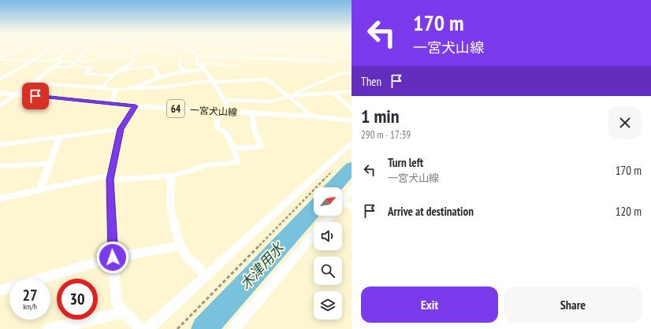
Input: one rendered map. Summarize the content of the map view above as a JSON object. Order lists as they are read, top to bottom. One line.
{"streets":{"main road":["64","一宮犬山線"]},"water":["木津用水"],"north":"top right","page":{"turn":["170 m","一宮犬山線"],"then":"Then","heading":["1 min","290 m · 17:39"],"list":[{"name":"Turn left","note":"一宮犬山線","value":"170 m"},{"name":"Arrive at destination","value":"120 m"}],"speed":"27 km/h","limit":"30","buttons":["Exit","Share"]}}
